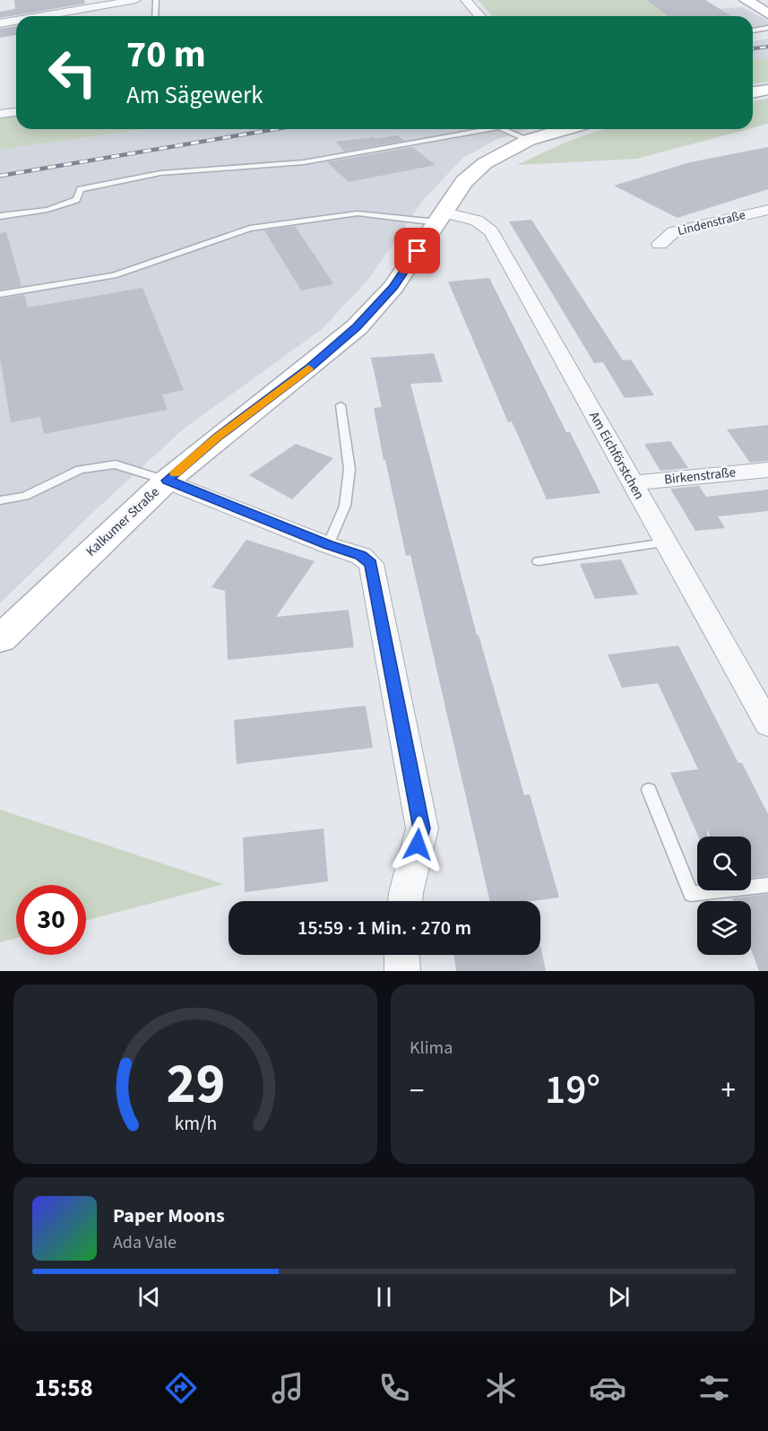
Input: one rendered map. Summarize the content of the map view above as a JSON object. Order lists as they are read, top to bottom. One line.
{"streets":{"main road":["Kalkumer Straße"],"street":["Lindenstraße","Am Eichförstchen","Birkenstraße"]},"crossings":[["Am Eichförstchen","Birkenstraße"],["Am Eichförstchen","Kalkumer Straße"]],"page":{"turn":["70 m","Am Sägewerk"],"limit":"30","trip":"15:59 · 1 Min. · 270 m","tile":"Klima","heat":["−","19°","+"],"song":["Paper Moons","Ada Vale"],"tabs":"15:58","gauge":["29","km/h"]}}
